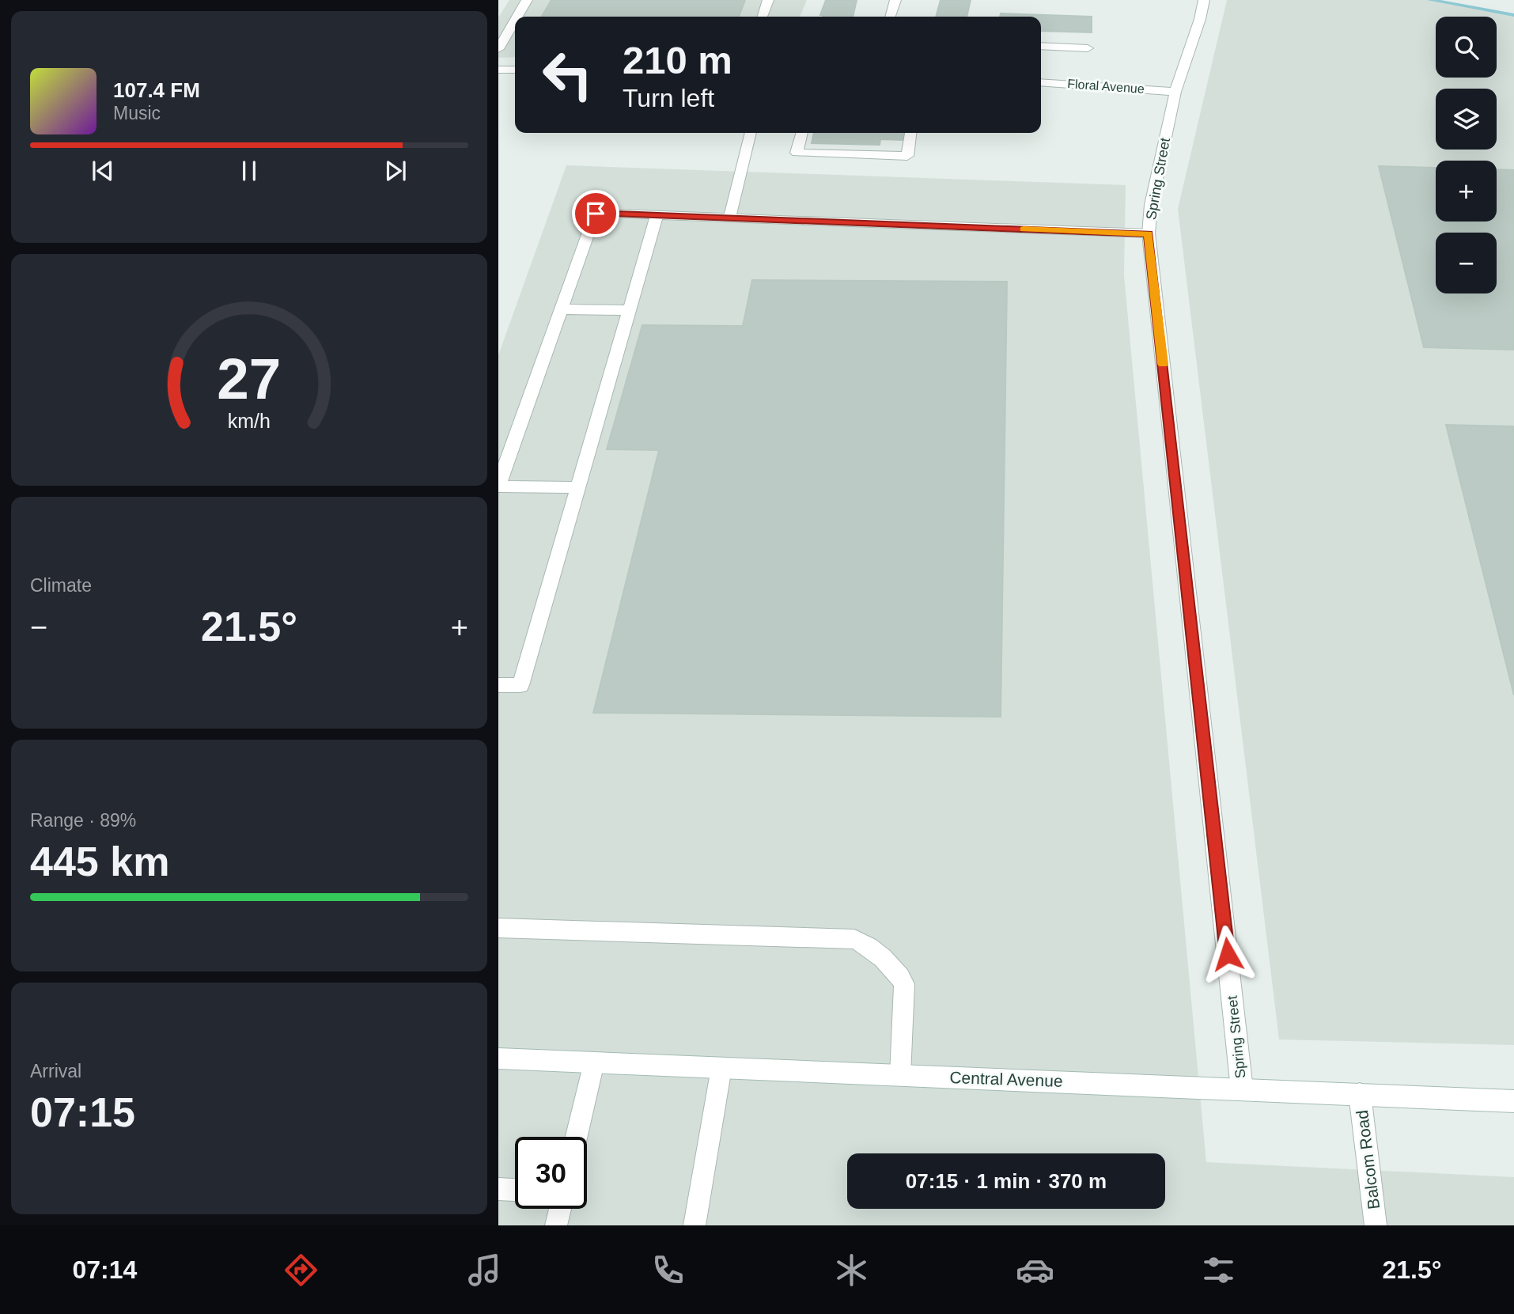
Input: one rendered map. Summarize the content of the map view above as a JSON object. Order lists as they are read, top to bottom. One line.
{"streets":{"street":["Floral Avenue","Spring Street","Central Avenue","Balcom Road"]},"crossings":[["Floral Avenue","Spring Street"],["Spring Street","Central Avenue"],["Central Avenue","Balcom Road"]],"page":{"map_buttons":["+","−"],"turn":["210 m","Turn left"],"song":["107.4 FM","Music"],"tile":["Climate",["Range · 89%","445 km"],["Arrival","07:15"]],"heat":["−","21.5°","+"],"limit":"30","trip":"07:15 · 1 min · 370 m","tabs":["07:14","21.5°"],"gauge":["27","km/h"]}}
